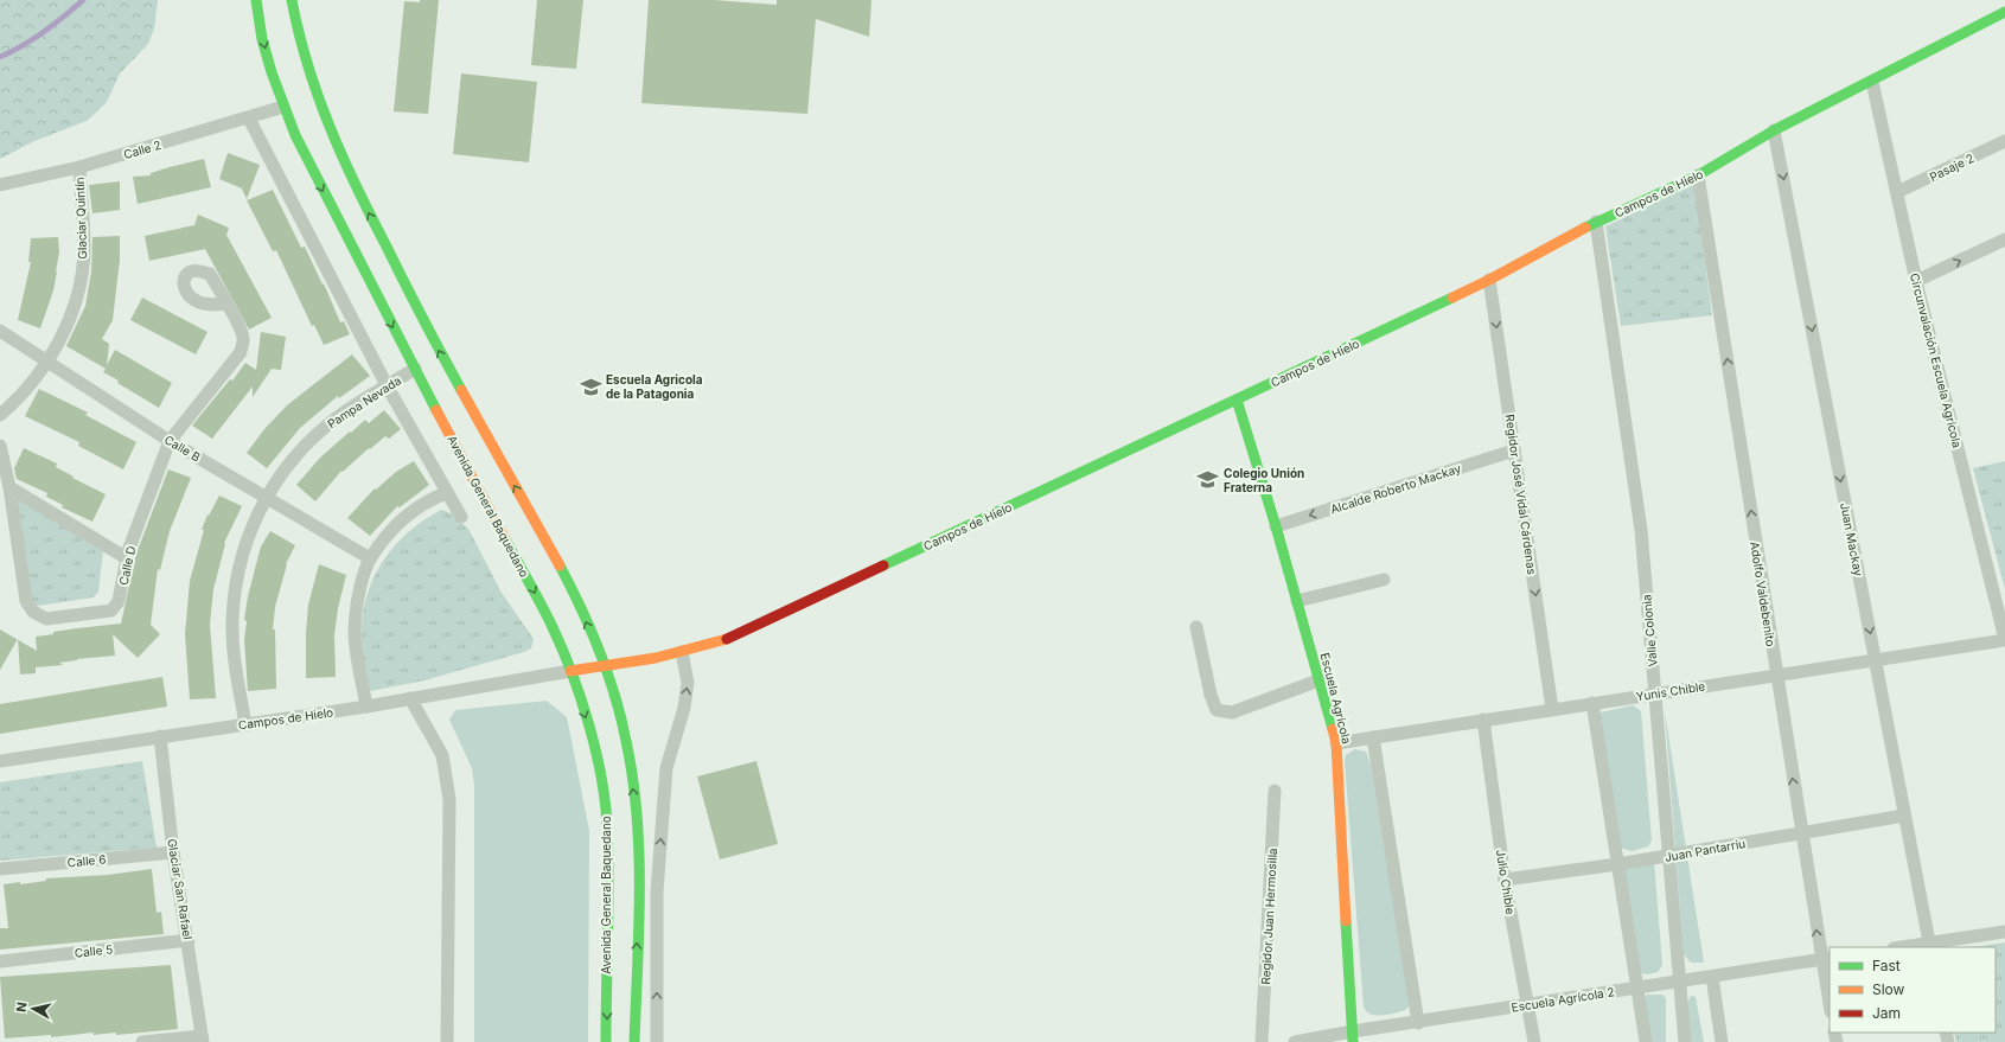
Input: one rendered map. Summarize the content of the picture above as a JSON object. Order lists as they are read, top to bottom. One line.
{"streets":{"street":["Calle 2","Pasaje 2","Campos de Hielo","Glaciar Quintín","Circunvalación Escuela Agrícola","Pampa Nevada","Calle B","Alcalde Roberto Mackay","Regidor José Vidal Cárdenas","Avenida General Baquedano","Juan Mackay","Calle D","Adolfo Valdebenito","Valle Colonia","Yunis Chible","Escuela Agrícola","Juan Pantarriu","Calle 6","Julio Chible","Glaciar San Rafael","Regidor Juan Hermosilla","Calle 5","Escuela Agrícola 2"]},"crossings":[["Calle 2","Glaciar Quintín"],["Calle 2","Avenida General Baquedano"],["Pasaje 2","Circunvalación Escuela Agrícola"],["Campos de Hielo","Circunvalación Escuela Agrícola"],["Campos de Hielo","Pampa Nevada"],["Campos de Hielo","Regidor José Vidal Cárdenas"],["Campos de Hielo","Avenida General Baquedano"],["Campos de Hielo","Juan Mackay"],["Campos de Hielo","Adolfo Valdebenito"],["Campos de Hielo","Valle Colonia"],["Campos de Hielo","Escuela Agrícola"],["Campos de Hielo","Glaciar San Rafael"],["Glaciar Quintín","Calle B"],["Circunvalación Escuela Agrícola","Yunis Chible"],["Pampa Nevada","Calle B"],["Pampa Nevada","Avenida General Baquedano"],["Calle B","Calle D"],["Alcalde Roberto Mackay","Regidor José Vidal Cárdenas"],["Alcalde Roberto Mackay","Escuela Agrícola"],["Regidor José Vidal Cárdenas","Yunis Chible"],["Juan Mackay","Yunis Chible"],["Juan Mackay","Juan Pantarriu"],["Adolfo Valdebenito","Yunis Chible"],["Adolfo Valdebenito","Juan Pantarriu"],["Adolfo Valdebenito","Escuela Agrícola 2"],["Valle Colonia","Yunis Chible"],["Valle Colonia","Juan Pantarriu"],["Valle Colonia","Escuela Agrícola 2"],["Yunis Chible","Escuela Agrícola"],["Yunis Chible","Julio Chible"],["Escuela Agrícola","Escuela Agrícola 2"],["Juan Pantarriu","Julio Chible"],["Calle 6","Glaciar San Rafael"],["Julio Chible","Escuela Agrícola 2"],["Glaciar San Rafael","Calle 5"]],"one_way":["Regidor José Vidal Cárdenas","Juan Mackay","Adolfo Valdebenito"],"places":{"school or university":["Escuela Agricola de la Patagonia","Colegio Unión Fraterna"]},"legend":["Fast","Slow","Jam"],"north":"left"}
